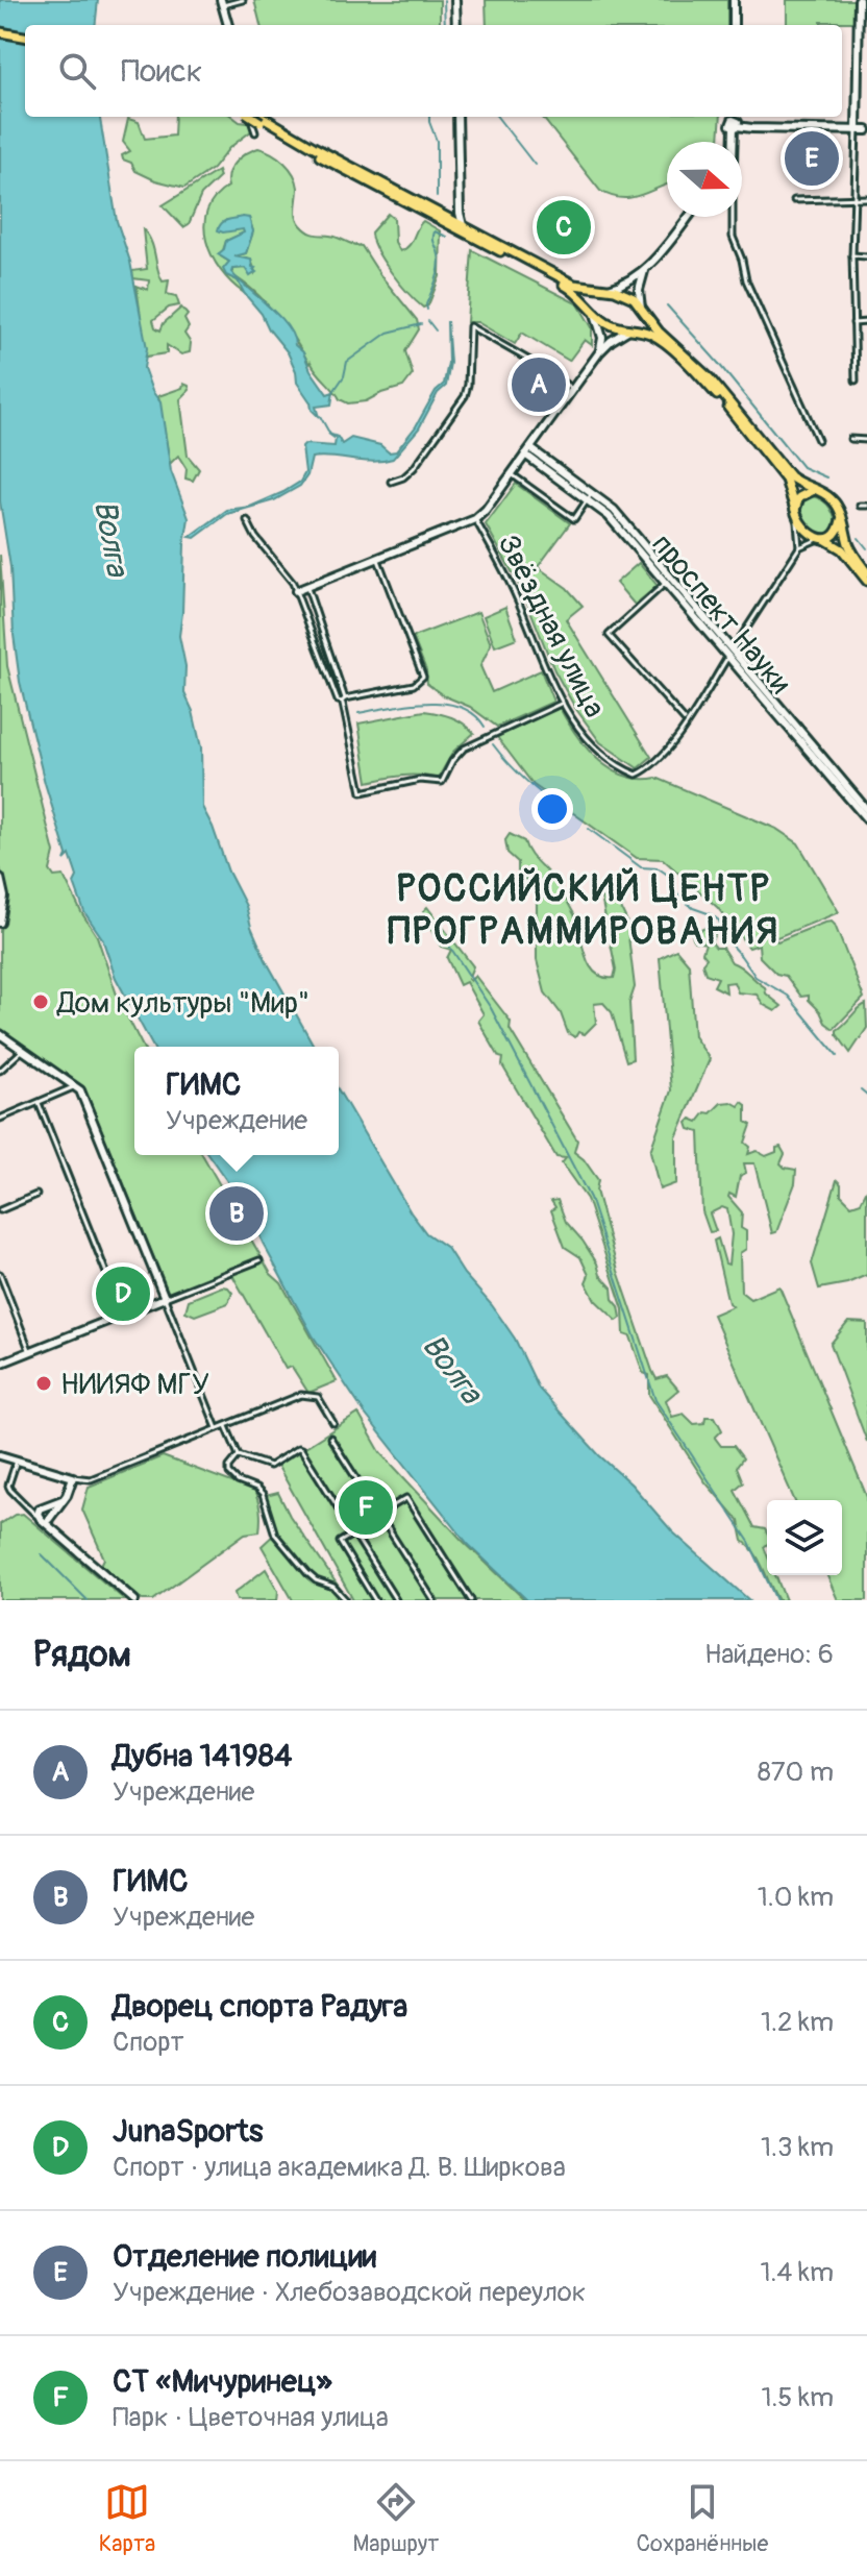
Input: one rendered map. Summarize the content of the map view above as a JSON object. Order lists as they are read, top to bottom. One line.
{"streets":{"street":["проспект Науки","Звёздная улица"]},"districts":["РОССИЙСКИЙ ЦЕНТР ПРОГРАММИРОВАНИЯ"],"water":["Волга"],"places":["Дом культуры \"Мир\"","НИИЯФ МГУ"],"north":"right","page":{"search":"Поиск","pins":["E","C","A","B","D","F"],"popup":["ГИМС","Учреждение"],"heading":["Рядом","Найдено: 6"],"list":[{"mark":"A","name":"Дубна 141984","note":"Учреждение","value":"870 m"},{"mark":"B","name":"ГИМС","note":"Учреждение","value":"1.0 km"},{"mark":"C","name":"Дворец спорта Радуга","note":"Спорт","value":"1.2 km"},{"mark":"D","name":"JunaSports","note":"Спорт · улица академика Д. В. Ширкова","value":"1.3 km"},{"mark":"E","name":"Отделение полиции","note":"Учреждение · Хлебозаводской переулок","value":"1.4 km"},{"mark":"F","name":"СТ «Мичуринец»","note":"Парк · Цветочная улица","value":"1.5 km"}],"nav":["Карта","Маршрут","Сохранённые"]}}
